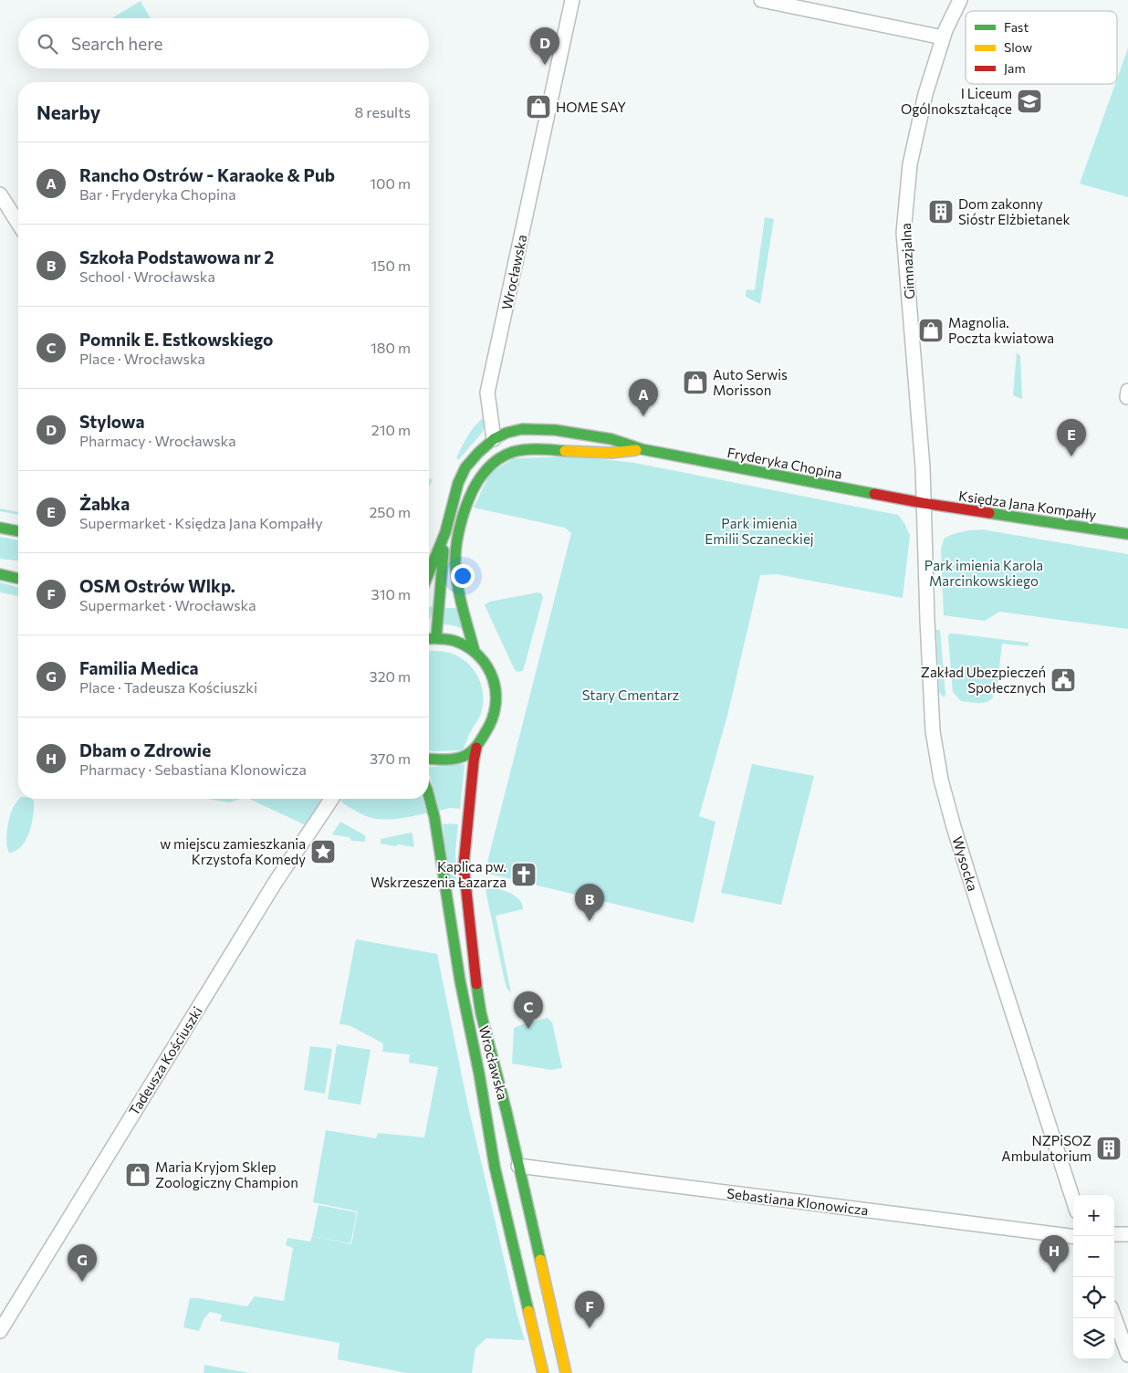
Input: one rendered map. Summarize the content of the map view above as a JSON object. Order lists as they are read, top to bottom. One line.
{"streets":{"main road":["Wrocławska","Fryderyka Chopina","Księdza Jana Kompałły"],"street":["Gimnazjalna","Wysocka","Tadeusza Kościuszki","Sebastiana Klonowicza"]},"crossings":[["Gimnazjalna","Fryderyka Chopina"],["Gimnazjalna","Księdza Jana Kompałły"],["Gimnazjalna","Wysocka"],["Wrocławska","Fryderyka Chopina"],["Wrocławska","Sebastiana Klonowicza"],["Fryderyka Chopina","Księdza Jana Kompałły"],["Fryderyka Chopina","Wysocka"],["Księdza Jana Kompałły","Wysocka"]],"parks":["Park imienia Emilii Sczaneckiej","Park imienia Karola Marcinkowskiego","Stary Cmentarz"],"places":{"school or university":["I Liceum Ogólnokształcące"],"shop":["HOME SAY","Magnolia. Poczta kwiatowa","Auto Serwis Morisson","Maria Kryjom Sklep Zoologiczny Champion"],"building":["Dom zakonny Sióstr Elżbietanek","NZPiSOZ Ambulatorium"],"public building":["Zakład Ubezpieczeń Społecznych"],"place":["w miejscu zamieszkania Krzystofa Komedy"],"church":["Kaplica pw. Wskrzeszenia Łazarza"]},"legend":["Fast","Slow","Jam"],"page":{"search":"Search here","pins":["D","A","E","B","C","H","G","F"],"heading":["Nearby","8 results"],"list":[{"mark":"A","name":"Rancho Ostrów - Karaoke & Pub","note":"Bar · Fryderyka Chopina","value":"100 m"},{"mark":"B","name":"Szkoła Podstawowa nr 2","note":"School · Wrocławska","value":"150 m"},{"mark":"C","name":"Pomnik E. Estkowskiego","note":"Place · Wrocławska","value":"180 m"},{"mark":"D","name":"Stylowa","note":"Pharmacy · Wrocławska","value":"210 m"},{"mark":"E","name":"Żabka","note":"Supermarket · Księdza Jana Kompałły","value":"250 m"},{"mark":"F","name":"OSM Ostrów Wlkp.","note":"Supermarket · Wrocławska","value":"310 m"},{"mark":"G","name":"Familia Medica","note":"Place · Tadeusza Kościuszki","value":"320 m"},{"mark":"H","name":"Dbam o Zdrowie","note":"Pharmacy · Sebastiana Klonowicza","value":"370 m"}],"map_buttons":["+","−"]}}
